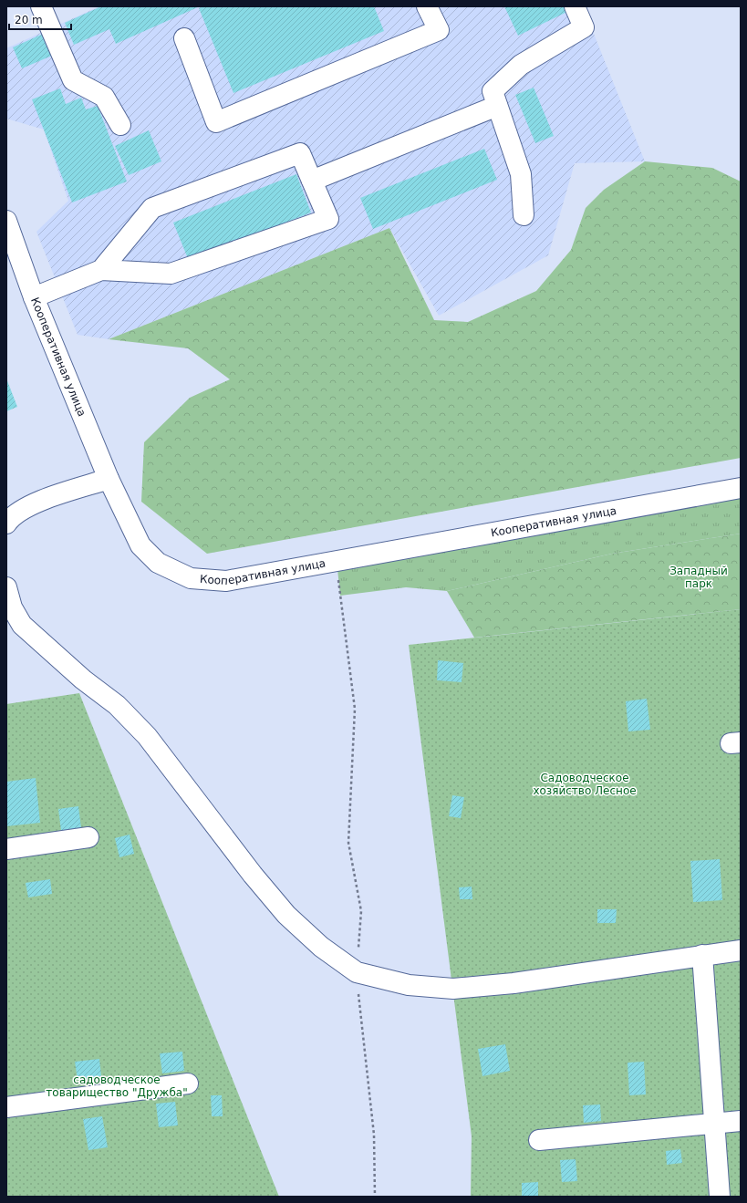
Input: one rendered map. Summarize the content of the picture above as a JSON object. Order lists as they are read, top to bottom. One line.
{"streets":{"street":["Кооперативная улица"]},"parks":["Западный парк","Садоводческое хозяйство Лесное","садоводческое товарищество \"Дружба\""],"scale_bar":"20 m"}
